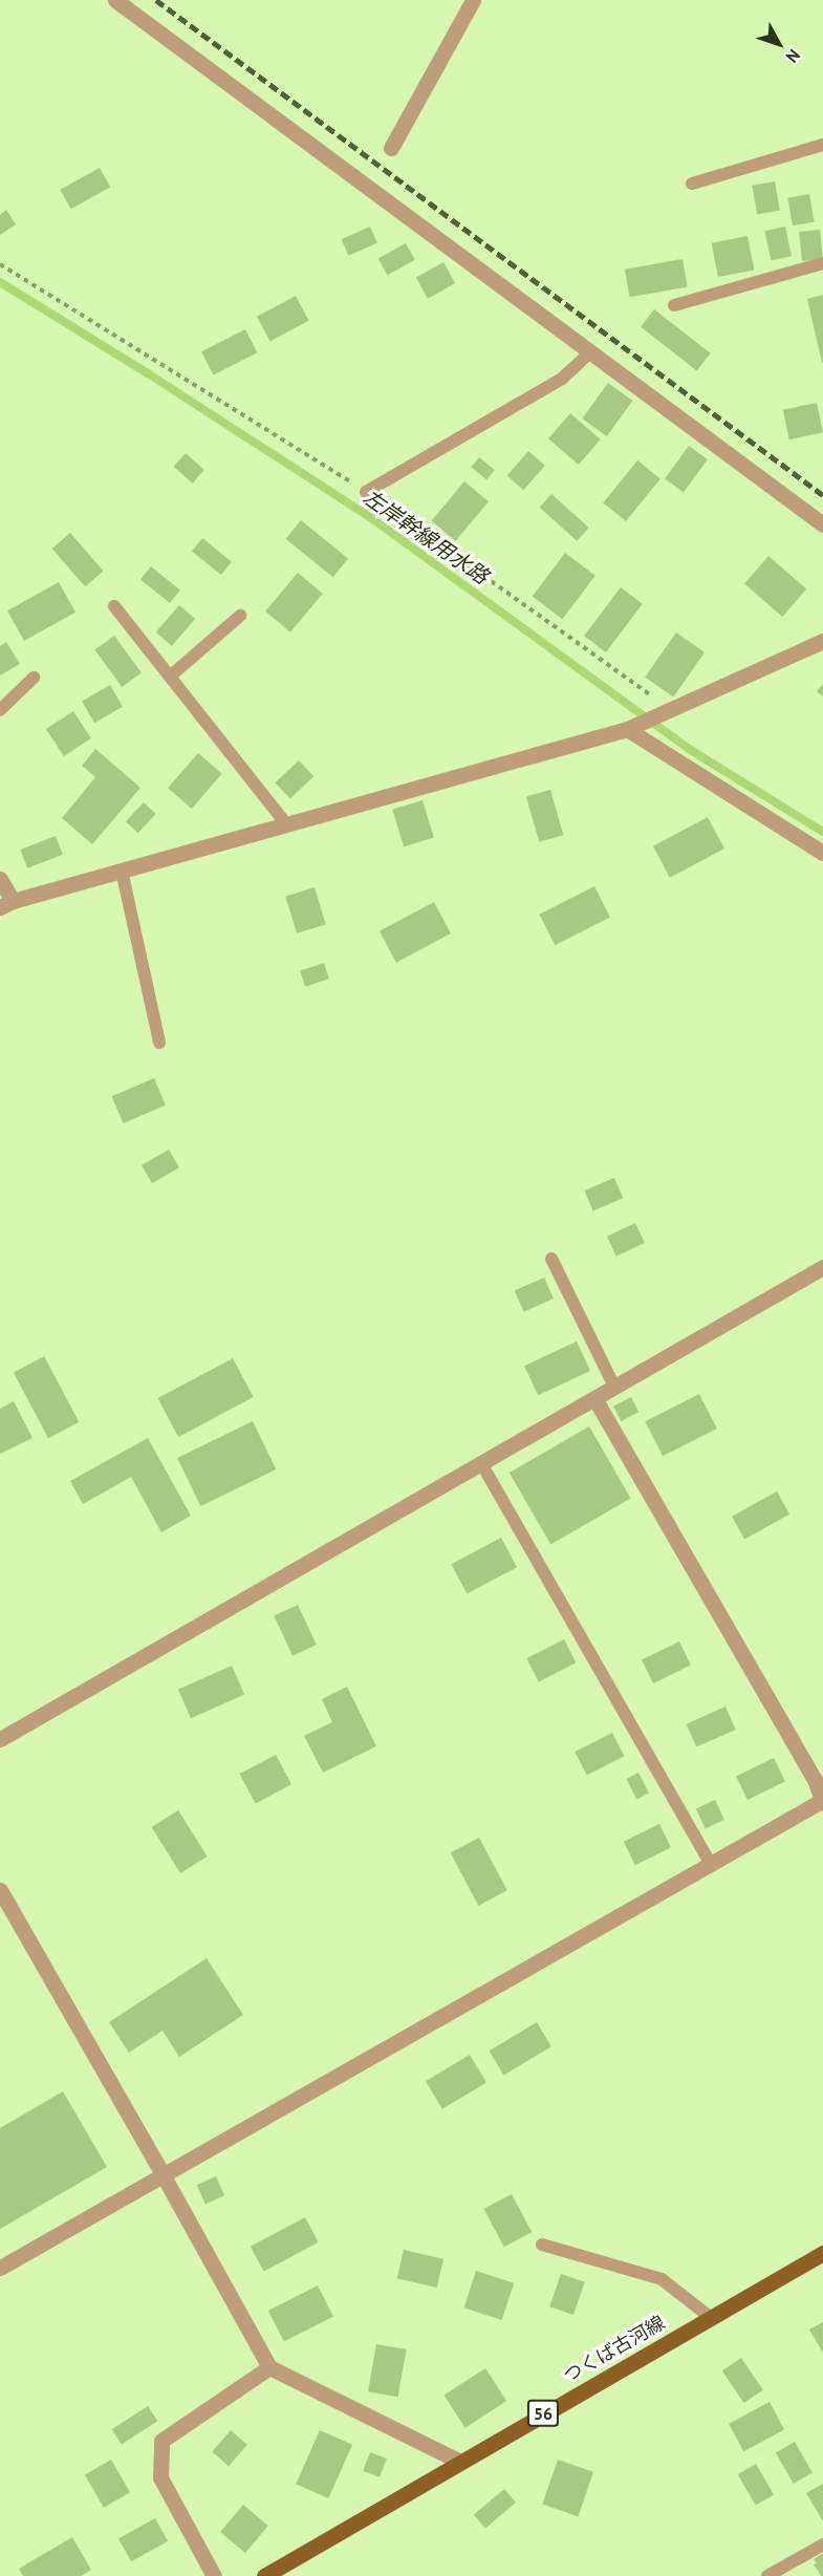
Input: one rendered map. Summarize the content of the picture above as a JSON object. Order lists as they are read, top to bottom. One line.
{"streets":{"main road":["つくば古河線","56"]},"water":["左岸幹線用水路"],"north":"bottom right"}
